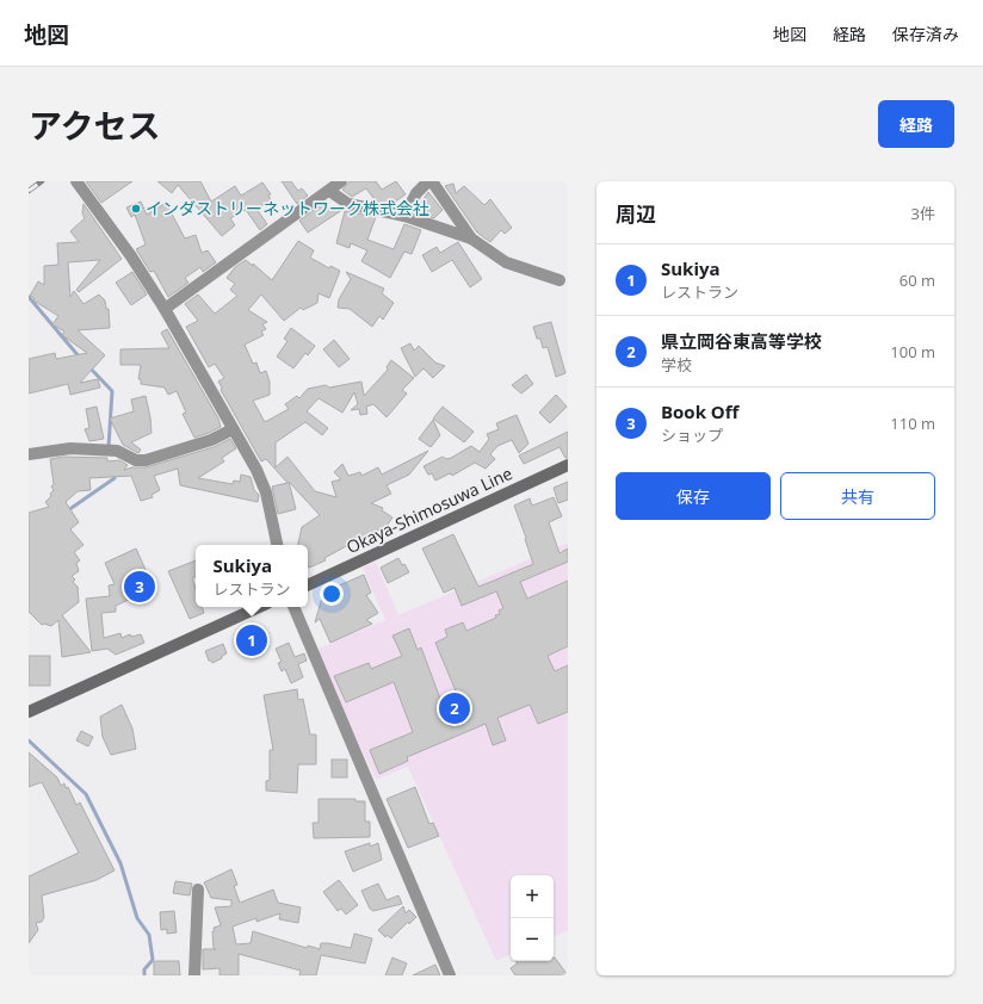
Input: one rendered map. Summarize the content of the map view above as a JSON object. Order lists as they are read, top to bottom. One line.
{"streets":{"main road":["Okaya-Shimosuwa Line"]},"places":["インダストリーネットワーク株式会社"],"page":{"header":"地図","nav":["地図","経路","保存済み"],"title":"アクセス","buttons":["経路",["保存","共有"]],"heading":["周辺","3件"],"list":[{"mark":"1","name":"Sukiya","note":"レストラン","value":"60 m"},{"mark":"2","name":"県立岡谷東高等学校","note":"学校","value":"100 m"},{"mark":"3","name":"Book Off","note":"ショップ","value":"110 m"}],"popup":["Sukiya","レストラン"],"pins":["3","1","2"],"map_buttons":["+","−"]}}
